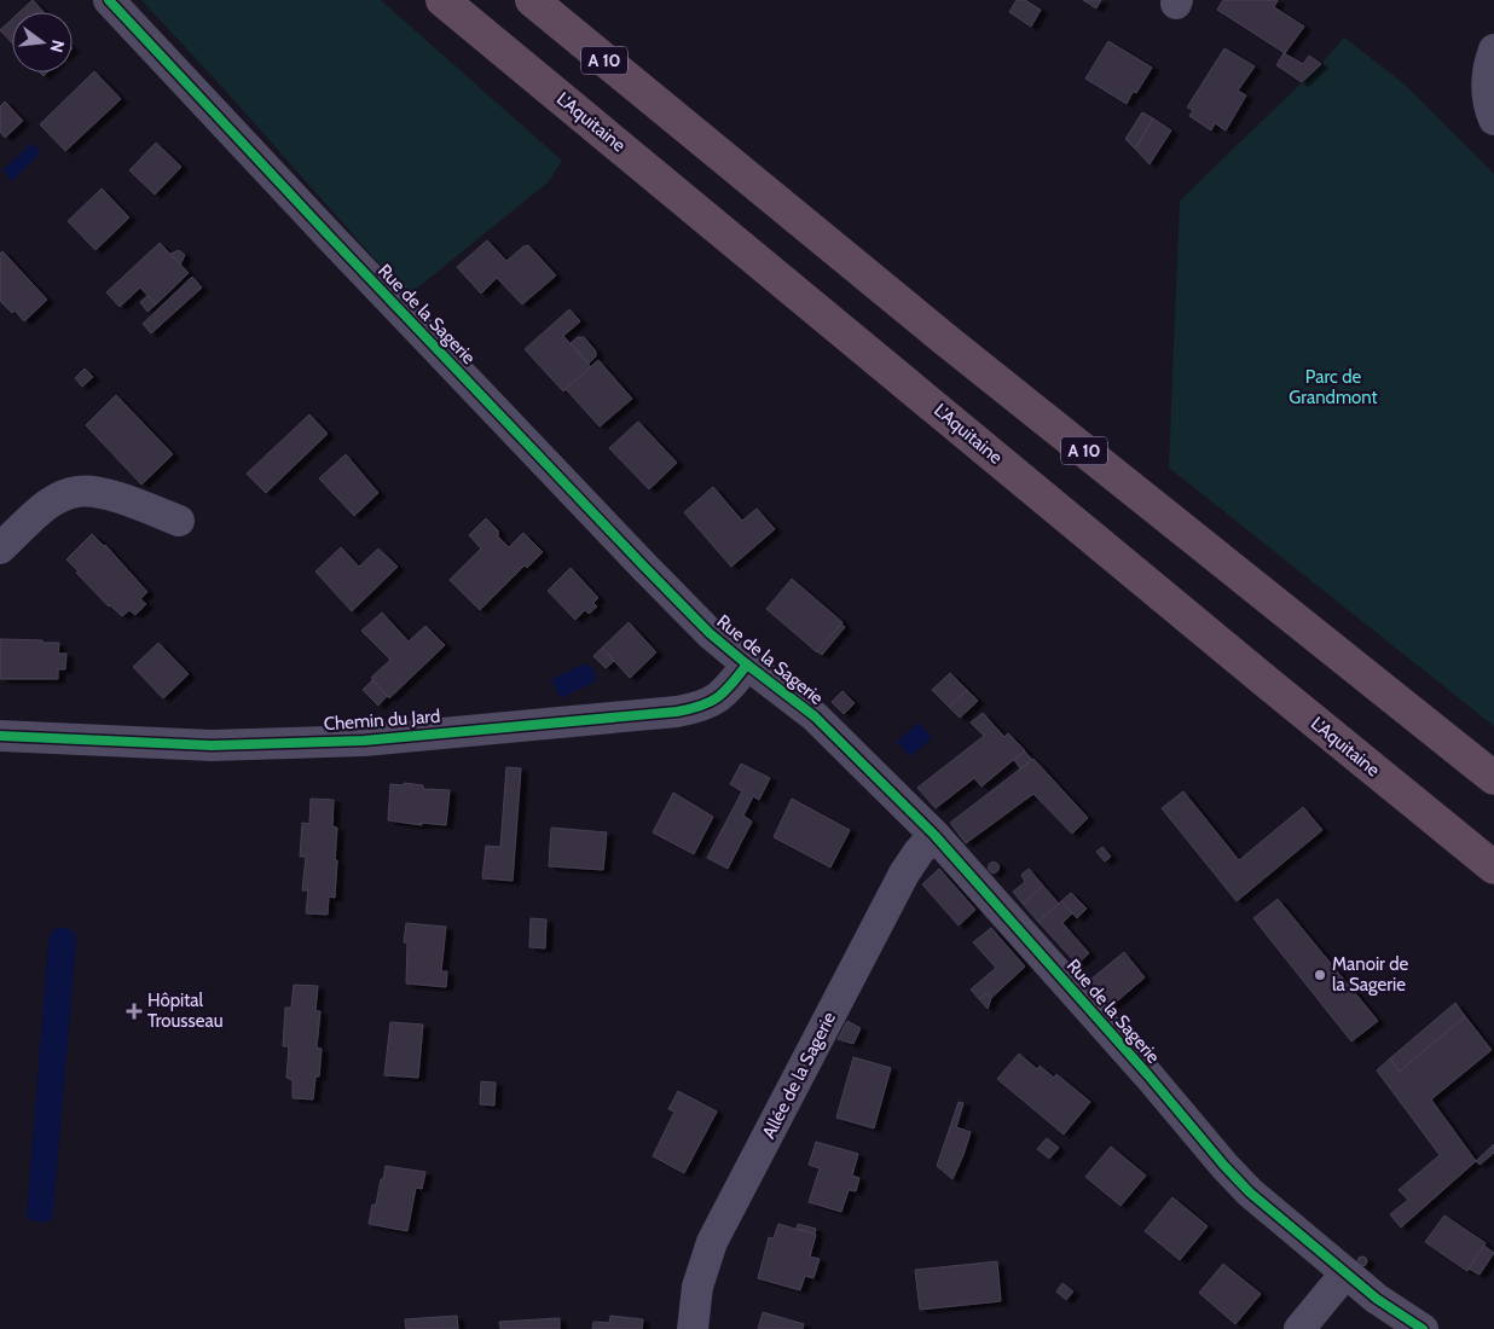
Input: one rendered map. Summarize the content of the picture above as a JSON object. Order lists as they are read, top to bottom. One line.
{"streets":{"highway":["A 10","L'Aquitaine"],"street":["Rue de la Sagerie","Chemin du Jard","Allée de la Sagerie"]},"crossings":[["Rue de la Sagerie","Chemin du Jard"],["Rue de la Sagerie","Allée de la Sagerie"]],"parks":["Parc de Grandmont"],"places":{"other":["Manoir de la Sagerie"],"health":["Hôpital Trousseau"]},"north":"right"}
